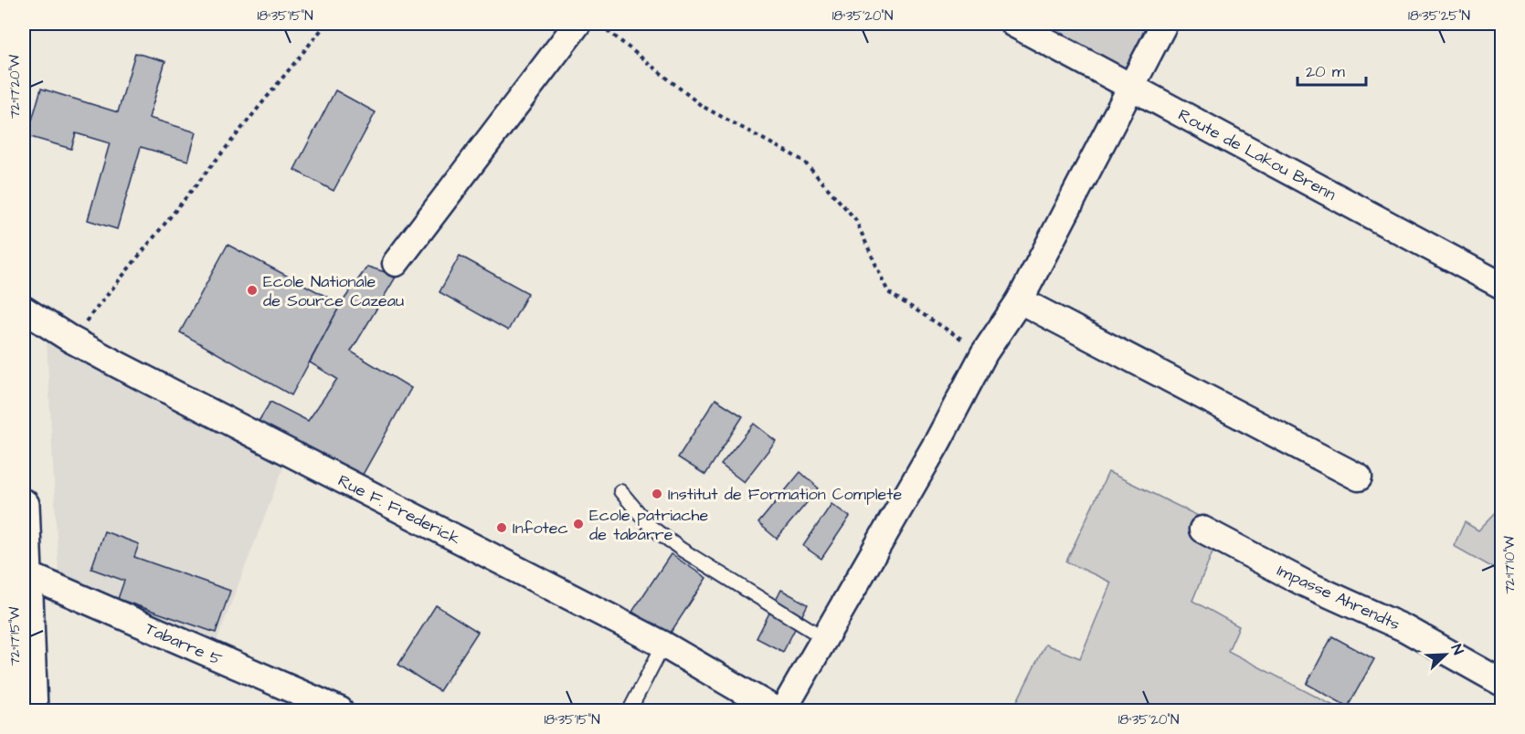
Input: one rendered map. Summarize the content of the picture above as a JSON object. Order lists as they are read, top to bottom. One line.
{"streets":{"street":["Route de Lakou Brenn","Rue F. Frederick","Impasse Ahrendts","Tabarre 5"]},"places":["Ecole Nationale de Source Cazeau","Institut de Formation Complete","Ecole patriache de tabarre","Infotec"],"scale_bar":"20 m","north":"top right","coordinates":["18°35'15\"N","18°35'20\"N","18°35'25\"N","72°17'20\"W","72°17'10\"W","72°17'15\"W"]}
